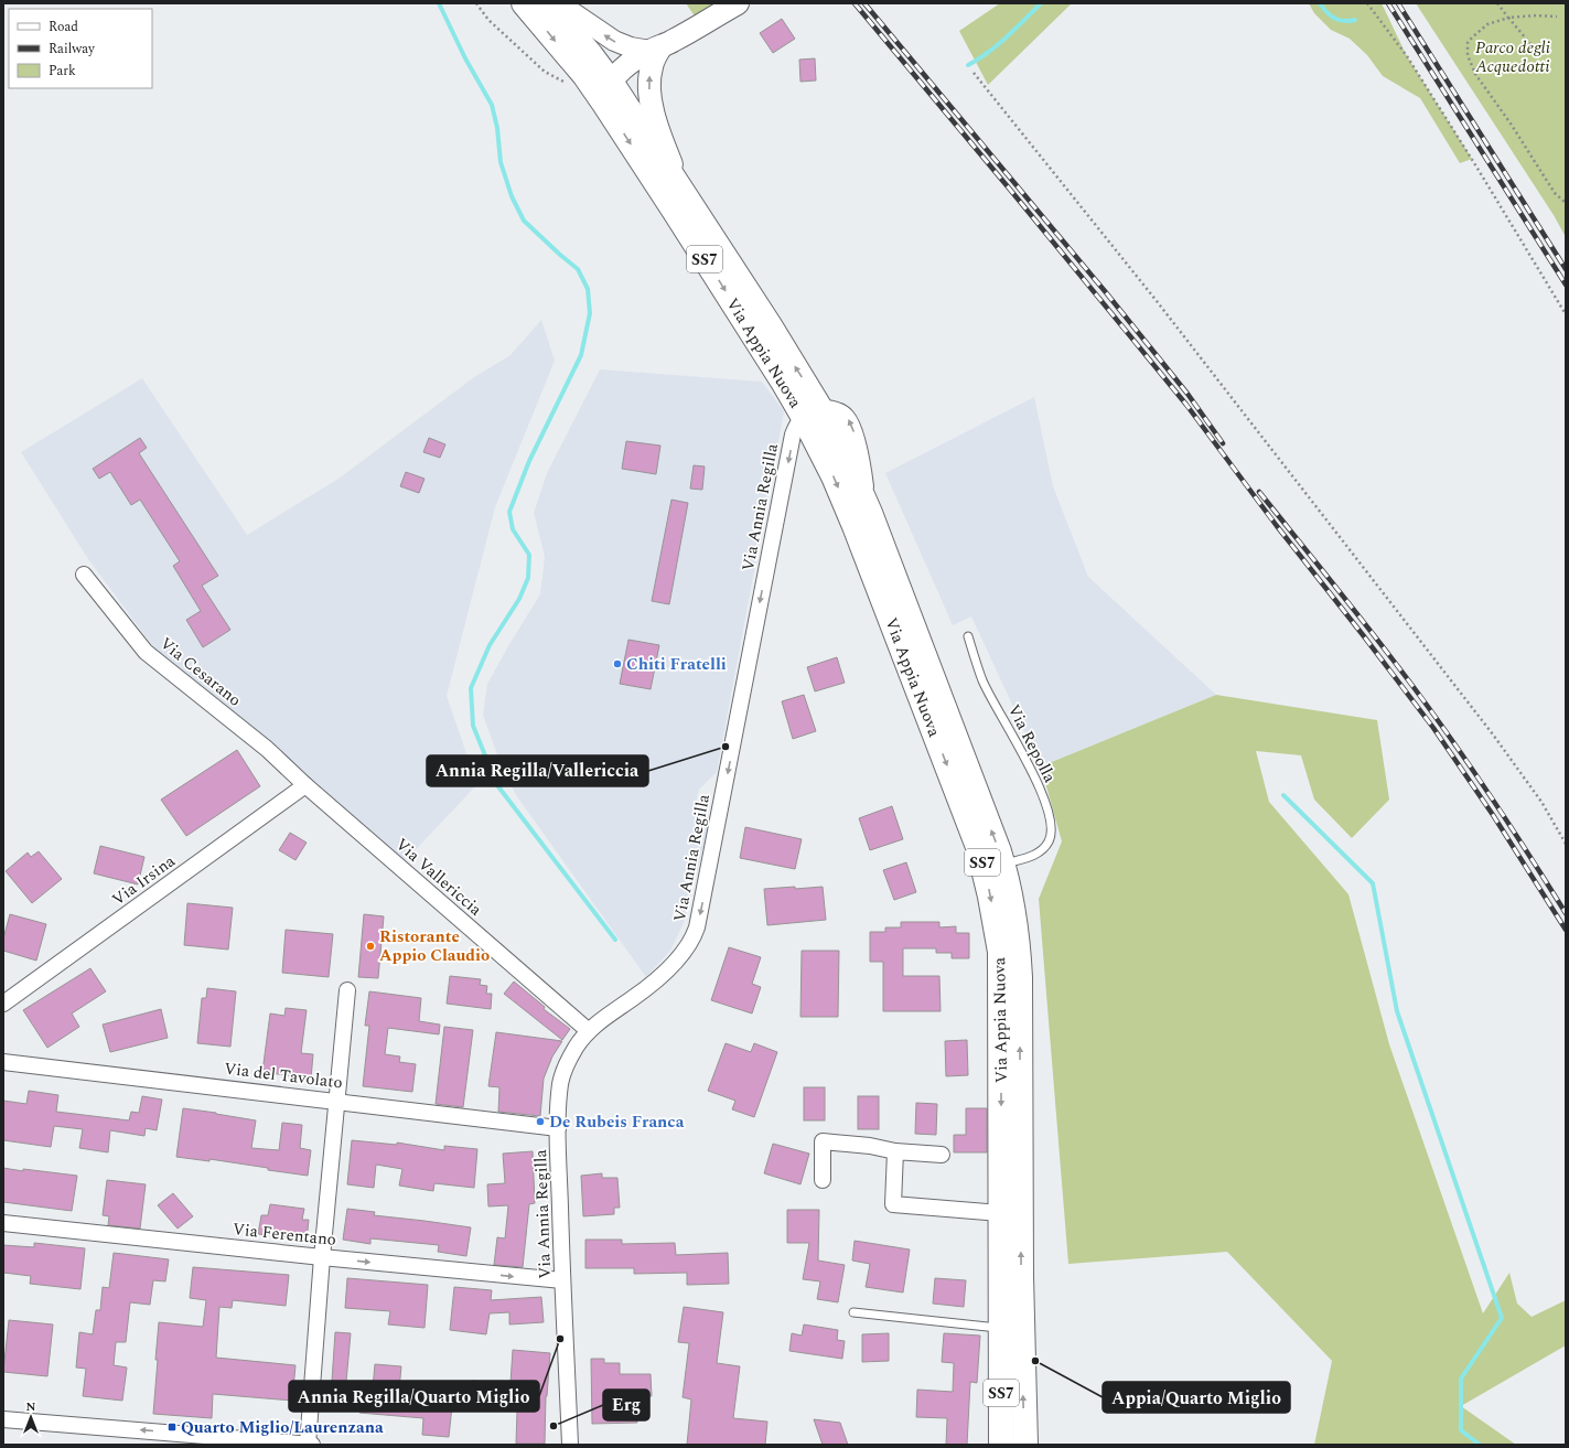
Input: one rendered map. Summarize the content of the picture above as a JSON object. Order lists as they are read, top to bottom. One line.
{"streets":{"main road":["SS7","Via Appia Nuova"],"street":["Via Annia Regilla","Via Cesarano","Via Vallericcia","Via Irsina","Via del Tavolato","Via Ferentano"],"lane":["Via Repolla"]},"crossings":[["Via Appia Nuova","Via Annia Regilla"],["Via Appia Nuova","Via Repolla"],["Via Annia Regilla","Via Vallericcia"],["Via Annia Regilla","Via del Tavolato"],["Via Annia Regilla","Via Ferentano"],["Via Cesarano","Via Vallericcia"],["Via Cesarano","Via Irsina"],["Via Vallericcia","Via Irsina"]],"one_way":["Via Annia Regilla","Via Ferentano"],"parks":["Parco degli Acquedotti"],"places":{"other":["Chiti Fratelli","Annia Regilla/Vallericcia","Ristorante Appio Claudio","De Rubeis Franca","Annia Regilla/Quarto Miglio","Appia/Quarto Miglio","Erg"],"transit":["Quarto Miglio/Laurenzana"]},"legend":["Road","Railway","Park"],"north":"top"}
